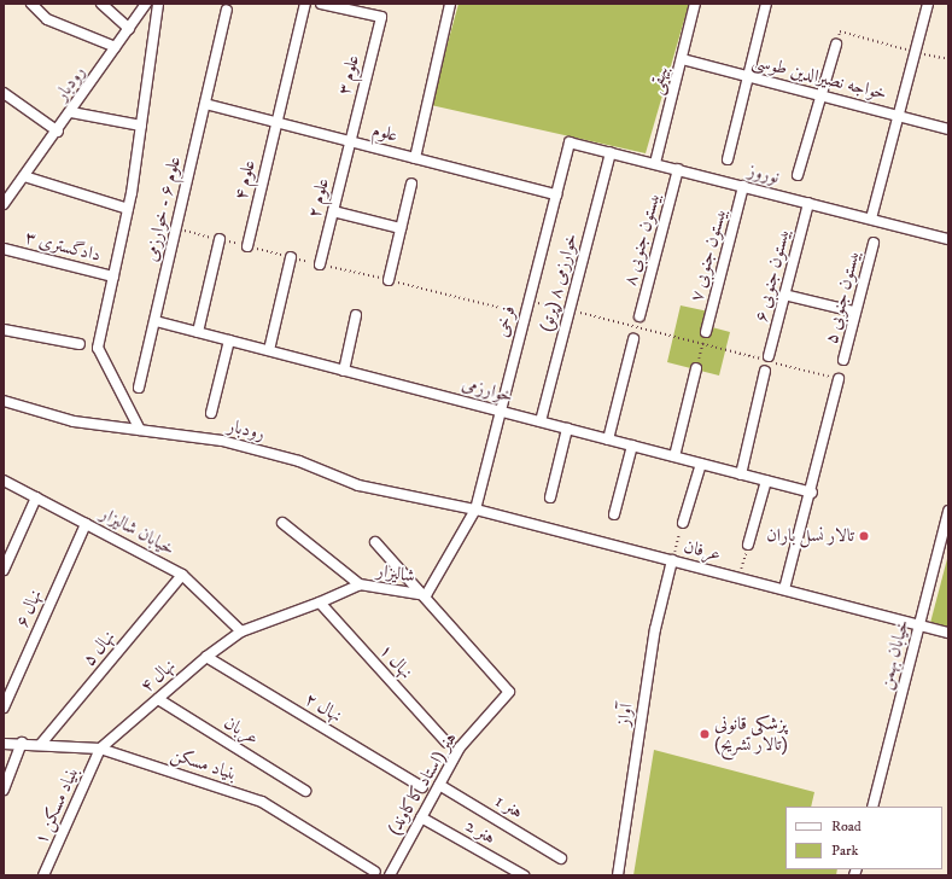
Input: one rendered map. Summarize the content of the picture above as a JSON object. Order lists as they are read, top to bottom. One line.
{"streets":{"street":["علوم ۳","خواجه نصیرالدین طوسی","بیهقی","رودبار","علوم","نوروز","علوم ۴","علوم ۲","علوم ۶ - خوارزمی","بیستون جنوبی ۸","دادگستری ۳","بیستون جنوبی ۷","بیستون جنوبی ۶","خوارزمی ۸ (پرتو)","بیستون جنوبی ۵","فرخی","خوارزمی","خیابان شالیزار","عرفان","شالیزار","نهال ۶","نهال ۵","خیابان بهمن","نهال ۱","نهال ۴","نهال ۲","آواز","عربان","بنیاد مسکن","هنر (استاد کاکاوند)","بنیاد مسکن ۱","هنر 1","هنر 2"]},"crossings":[["علوم ۳","علوم"],["علوم ۳","علوم ۲"],["خواجه نصیرالدین طوسی","بیهقی"],["بیهقی","نوروز"],["رودبار","فرخی"],["رودبار","عرفان"],["رودبار","شالیزار"],["علوم","علوم ۴"],["علوم","علوم ۲"],["علوم","علوم ۶ - خوارزمی"],["علوم","فرخی"],["نوروز","بیستون جنوبی ۸"],["نوروز","بیستون جنوبی ۷"],["نوروز","بیستون جنوبی ۶"],["نوروز","خوارزمی ۸ (پرتو)"],["نوروز","فرخی"],["علوم ۶ - خوارزمی","خوارزمی"],["خوارزمی ۸ (پرتو)","خوارزمی"],["فرخی","خوارزمی"],["فرخی","عرفان"],["فرخی","شالیزار"],["خیابان شالیزار","شالیزار"],["خیابان شالیزار","نهال ۶"],["خیابان شالیزار","نهال ۵"],["خیابان شالیزار","نهال ۴"],["عرفان","شالیزار"],["عرفان","خیابان بهمن"],["عرفان","آواز"],["شالیزار","نهال ۱"],["شالیزار","نهال ۴"],["شالیزار","هنر (استاد کاکاوند)"],["نهال ۵","بنیاد مسکن"],["نهال ۴","نهال ۲"],["نهال ۴","عربان"],["نهال ۴","بنیاد مسکن"],["نهال ۴","بنیاد مسکن ۱"],["بنیاد مسکن","بنیاد مسکن ۱"],["هنر (استاد کاکاوند)","هنر 1"],["هنر (استاد کاکاوند)","هنر 2"]],"places":["تالار نسل باران","پزشکی قانونی (تالار تشریح)"],"legend":["Road","Park"]}
